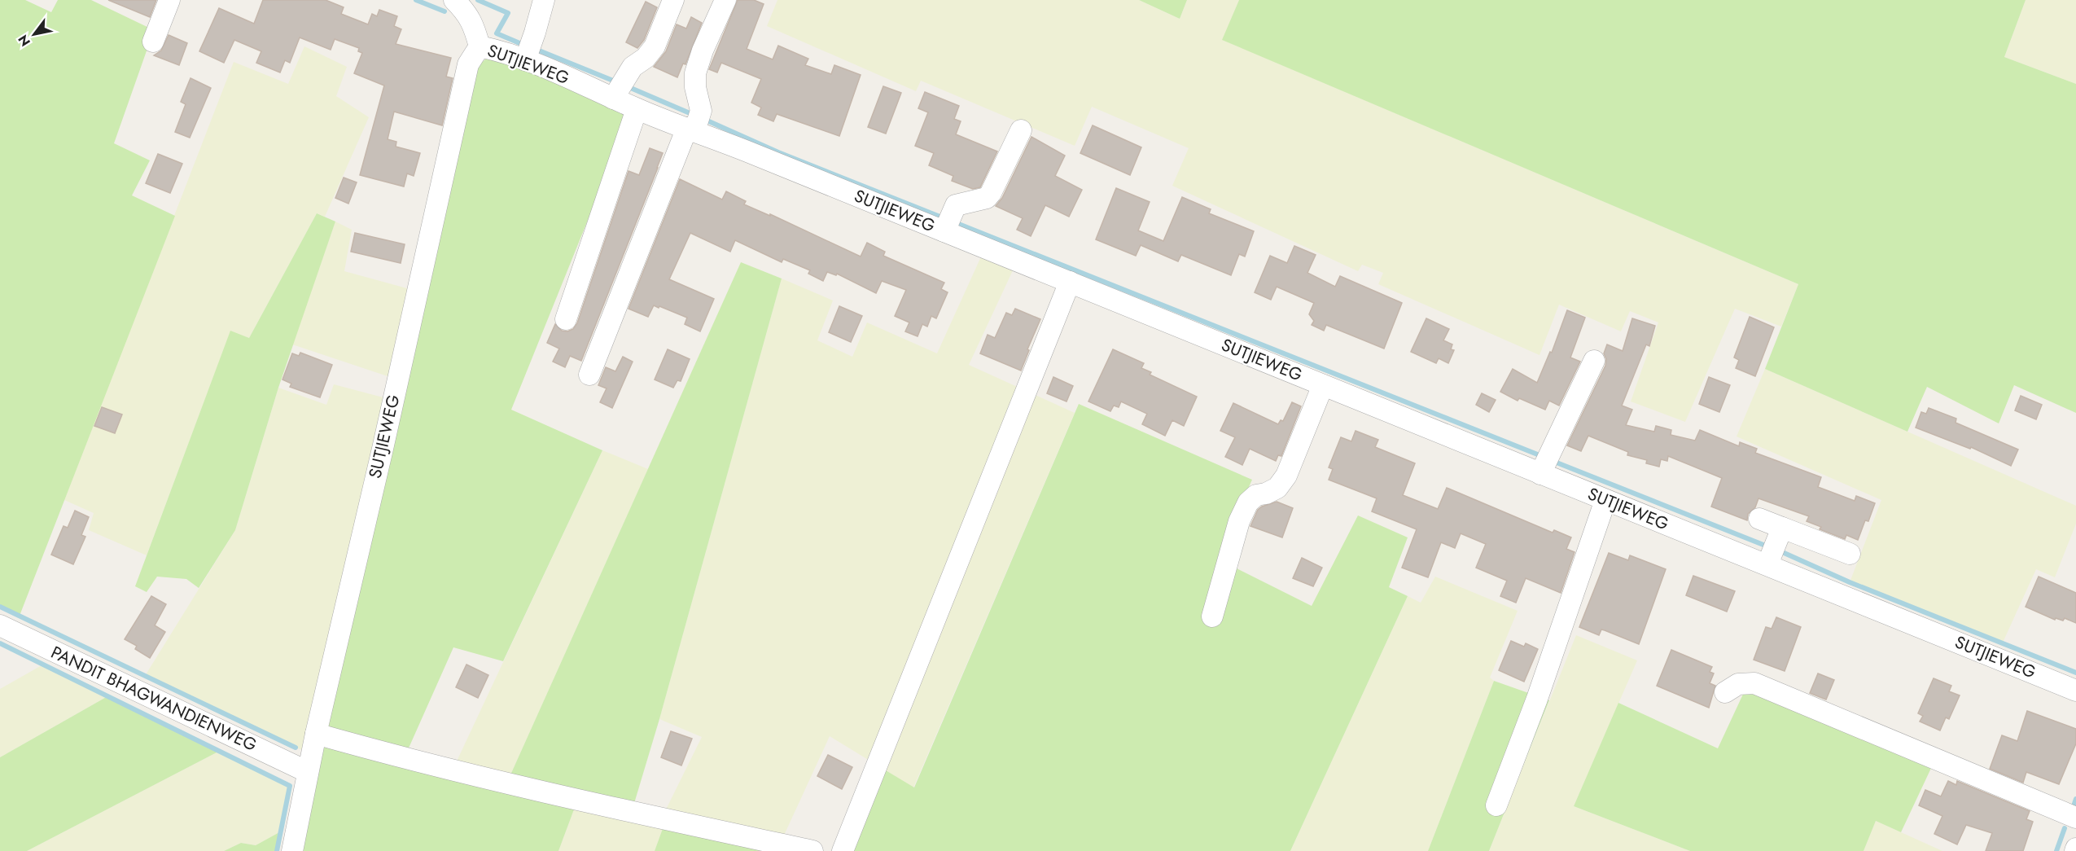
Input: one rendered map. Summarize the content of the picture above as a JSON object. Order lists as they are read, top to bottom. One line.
{"streets":{"street":["SUTJIEWEG","PANDIT BHAGWANDIENWEG"]},"crossings":[["SUTJIEWEG","PANDIT BHAGWANDIENWEG"]],"north":"bottom left"}
